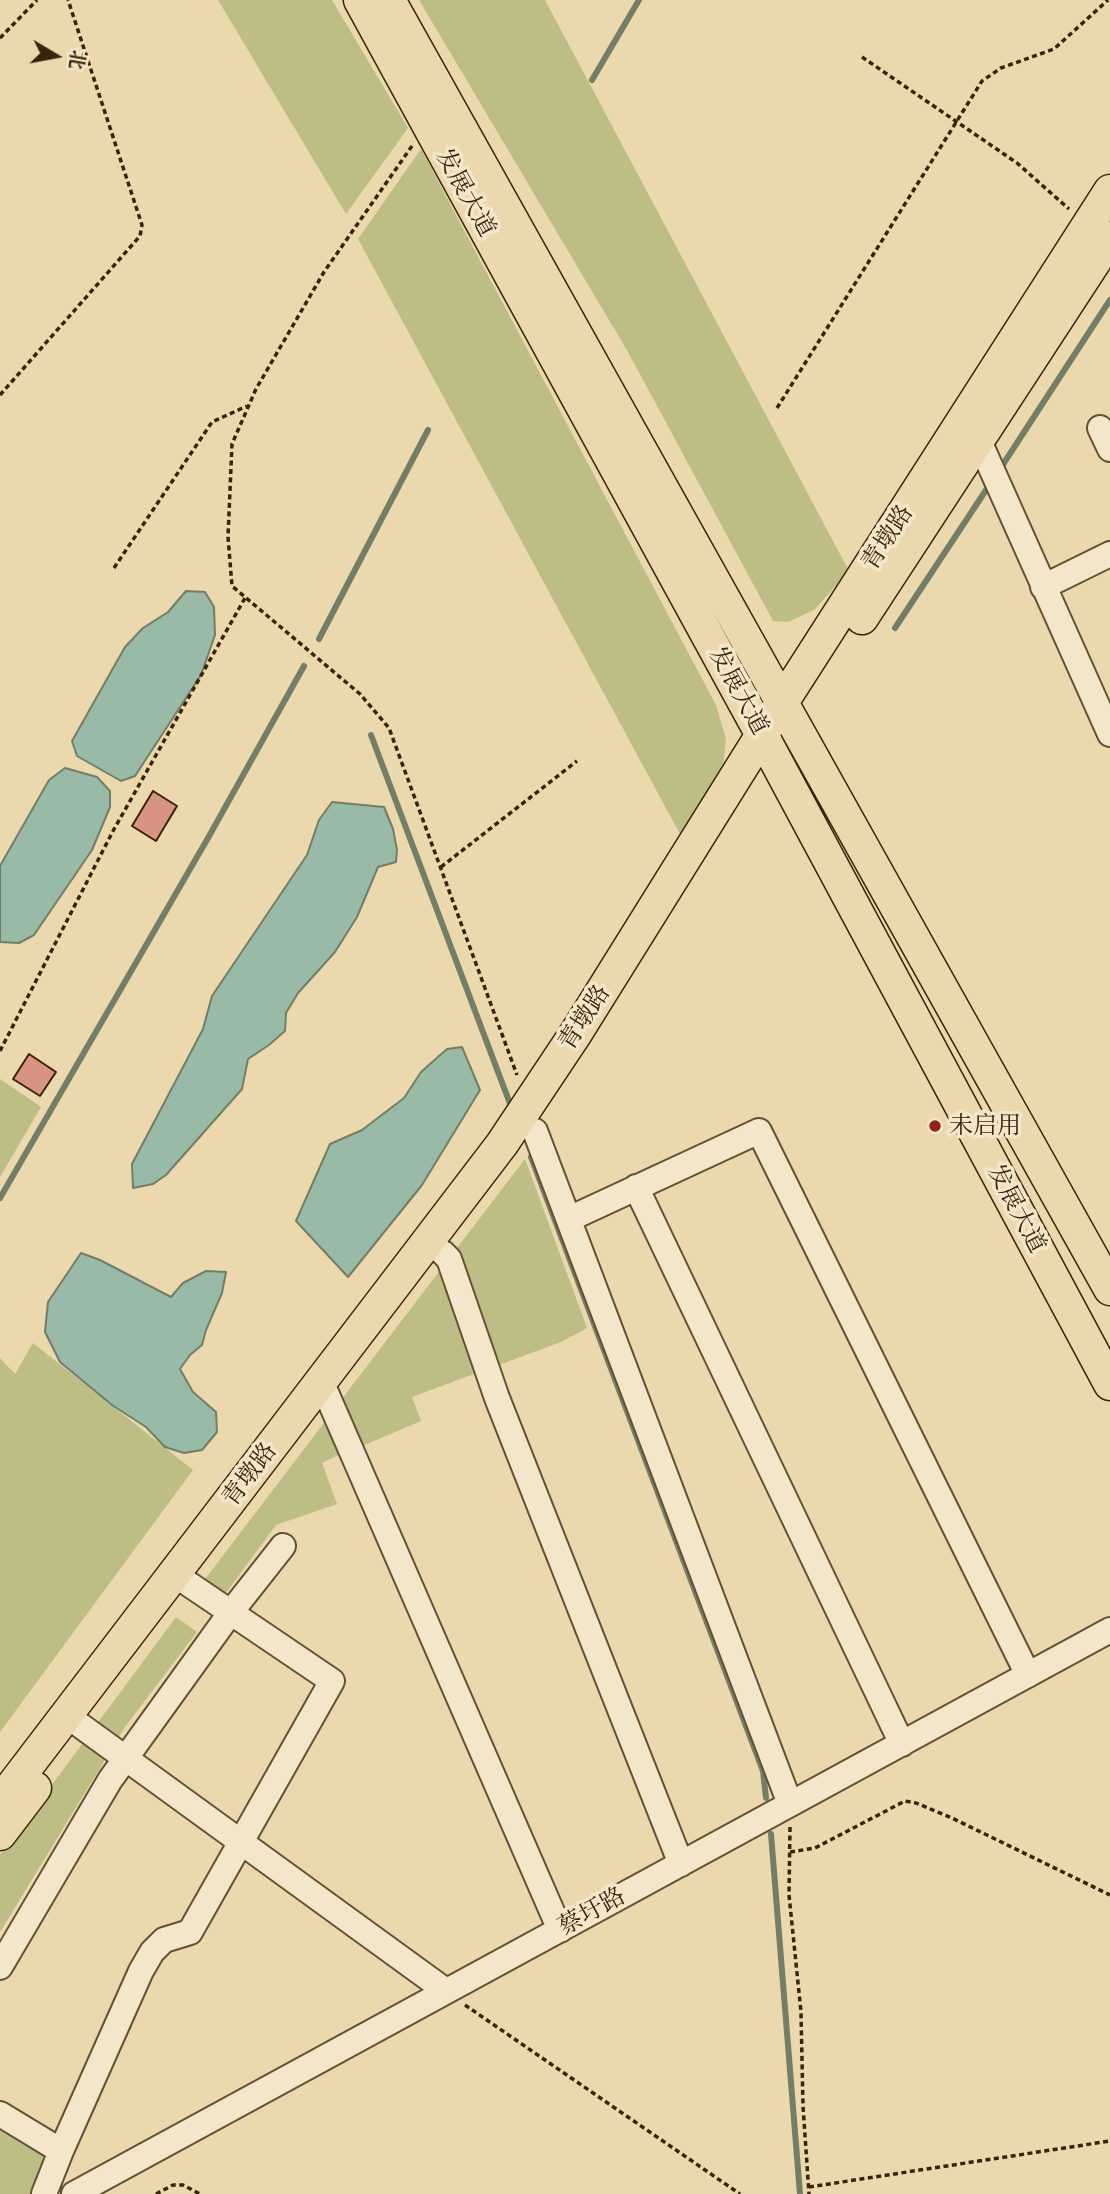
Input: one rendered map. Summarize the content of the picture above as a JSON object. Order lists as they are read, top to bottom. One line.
{"streets":{"main road":["发展大道","青墩路"],"street":["蔡圩路"]},"crossings":[["发展大道","青墩路"]],"places":["未启用"],"north":"right"}
